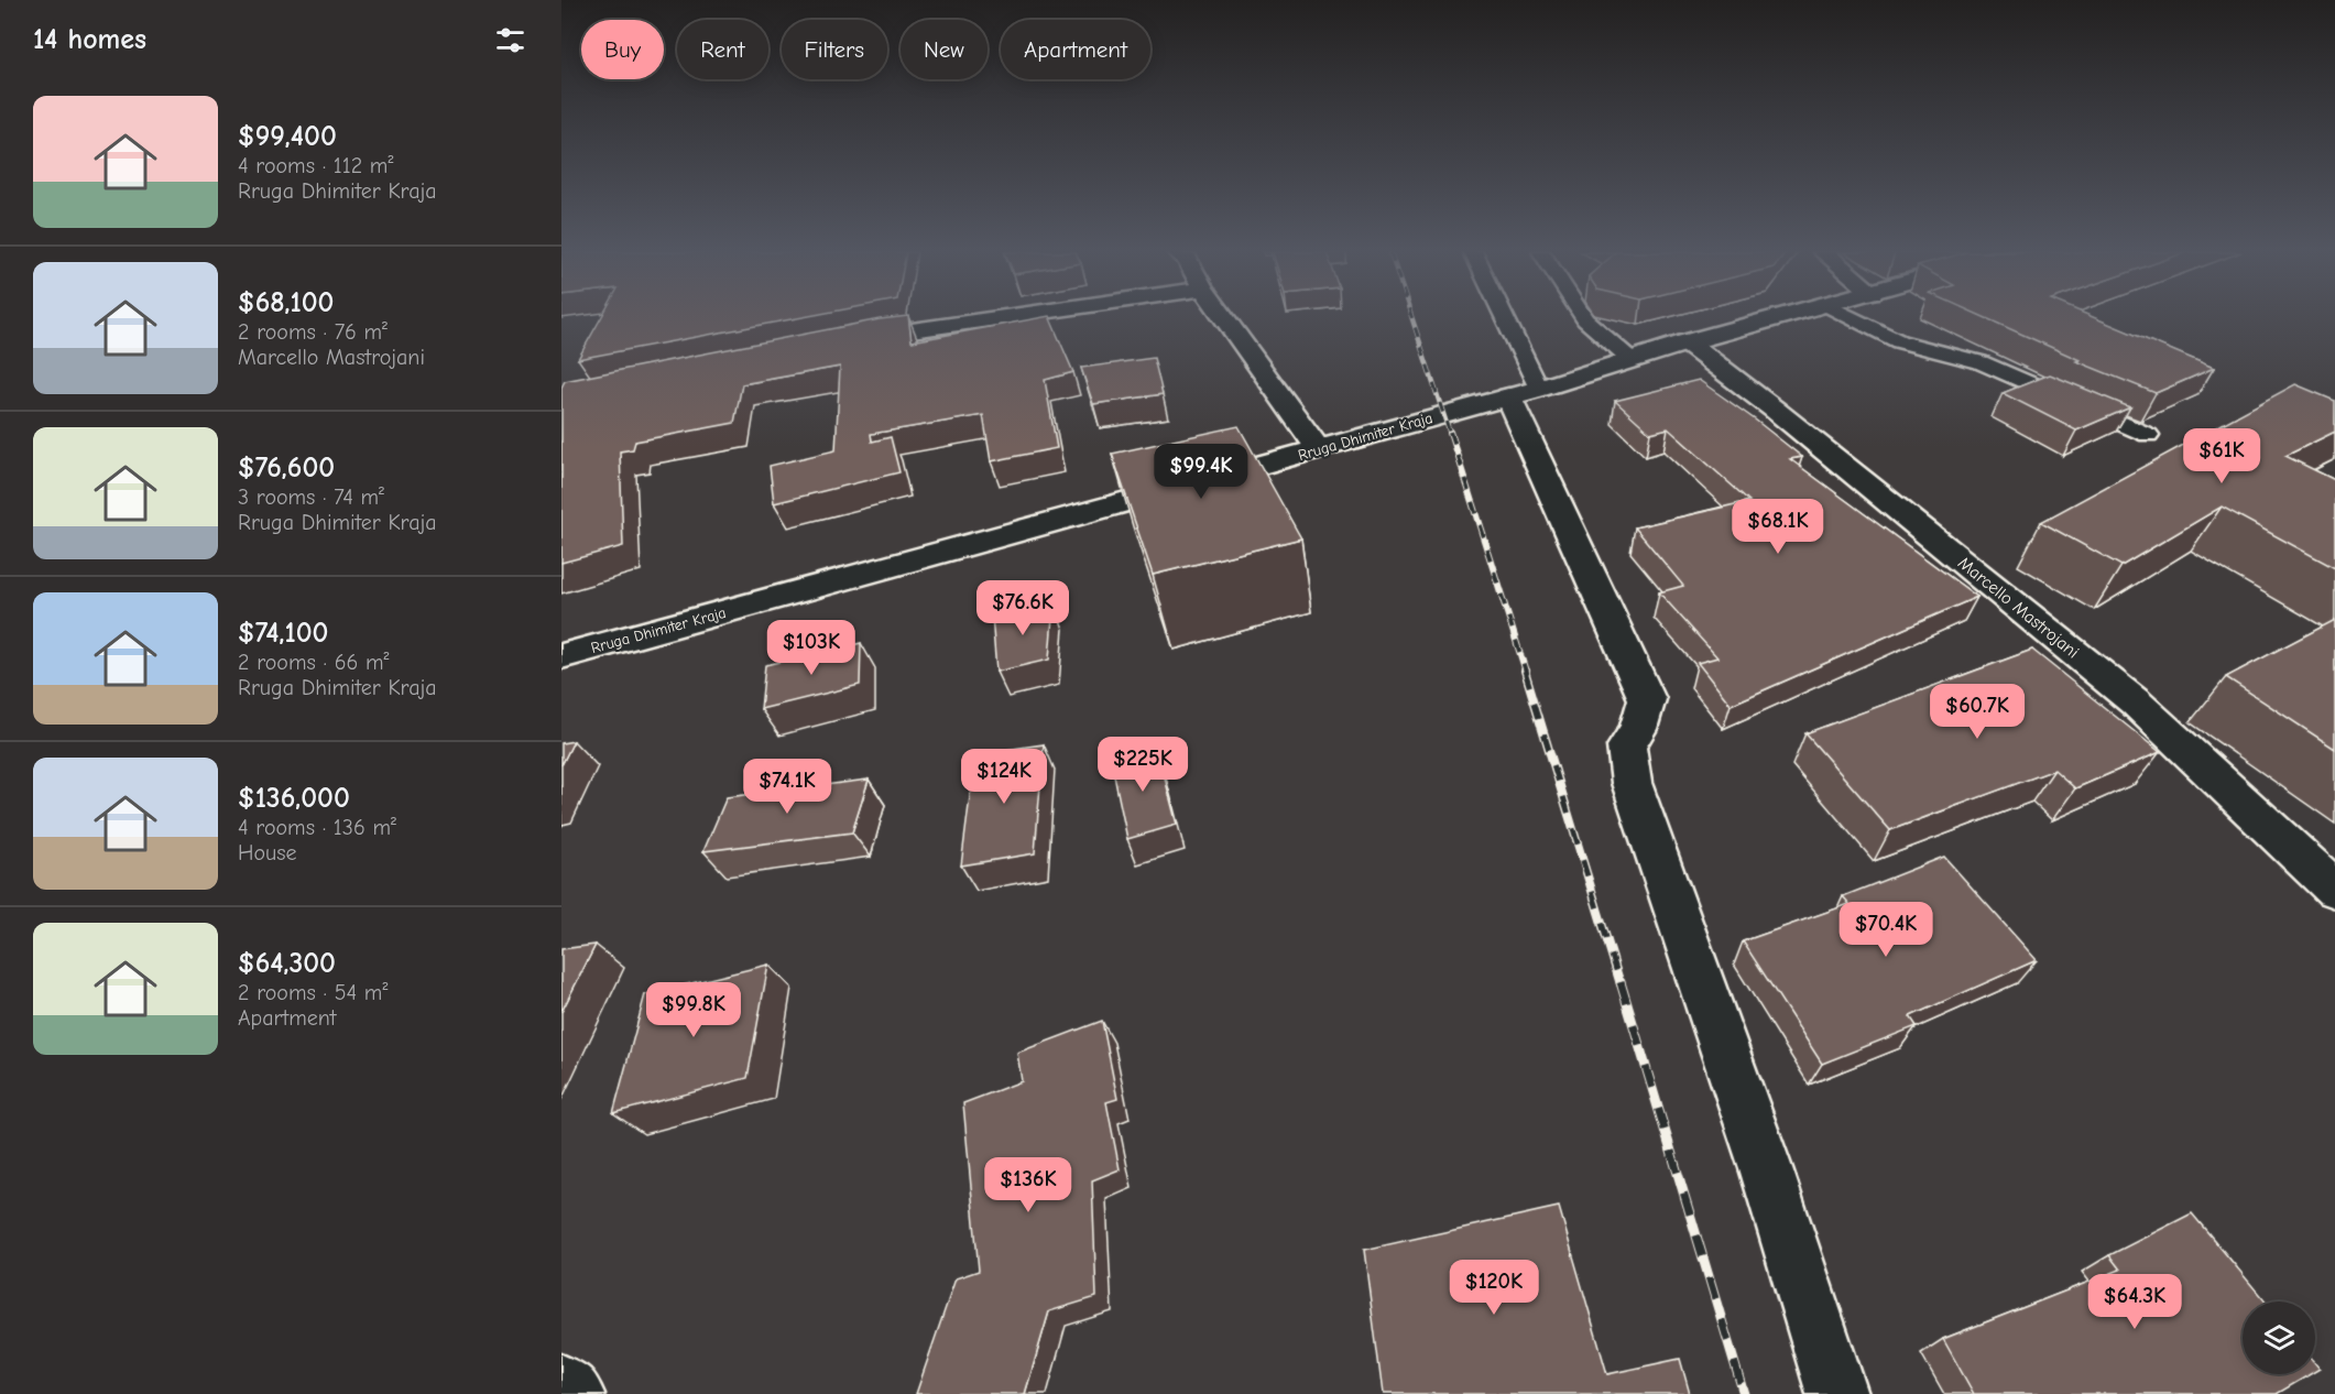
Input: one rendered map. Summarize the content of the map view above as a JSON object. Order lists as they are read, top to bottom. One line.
{"streets":{"street":["Rruga Dhimiter Kraja","Marcello Mastrojani"]},"crossings":[["Rruga Dhimiter Kraja","Marcello Mastrojani"]],"page":{"heading":"14 homes","chip":["Buy","Rent","Filters","New","Apartment"],"list":[{"name":"$99,400","note":"4 rooms · 112 m² · Rruga Dhimiter Kraja"},{"name":"$68,100","note":"2 rooms · 76 m² · Marcello Mastrojani"},{"name":"$76,600","note":"3 rooms · 74 m² · Rruga Dhimiter Kraja"},{"name":"$74,100","note":"2 rooms · 66 m² · Rruga Dhimiter Kraja"},{"name":"$136,000","note":"4 rooms · 136 m² · House"},{"name":"$64,300","note":"2 rooms · 54 m² · Apartment"}],"price":["$61K","$99.4K","$68.1K","$76.6K","$103K","$60.7K","$225K","$124K","$74.1K","$70.4K","$99.8K","$136K","$120K","$64.3K"]}}
